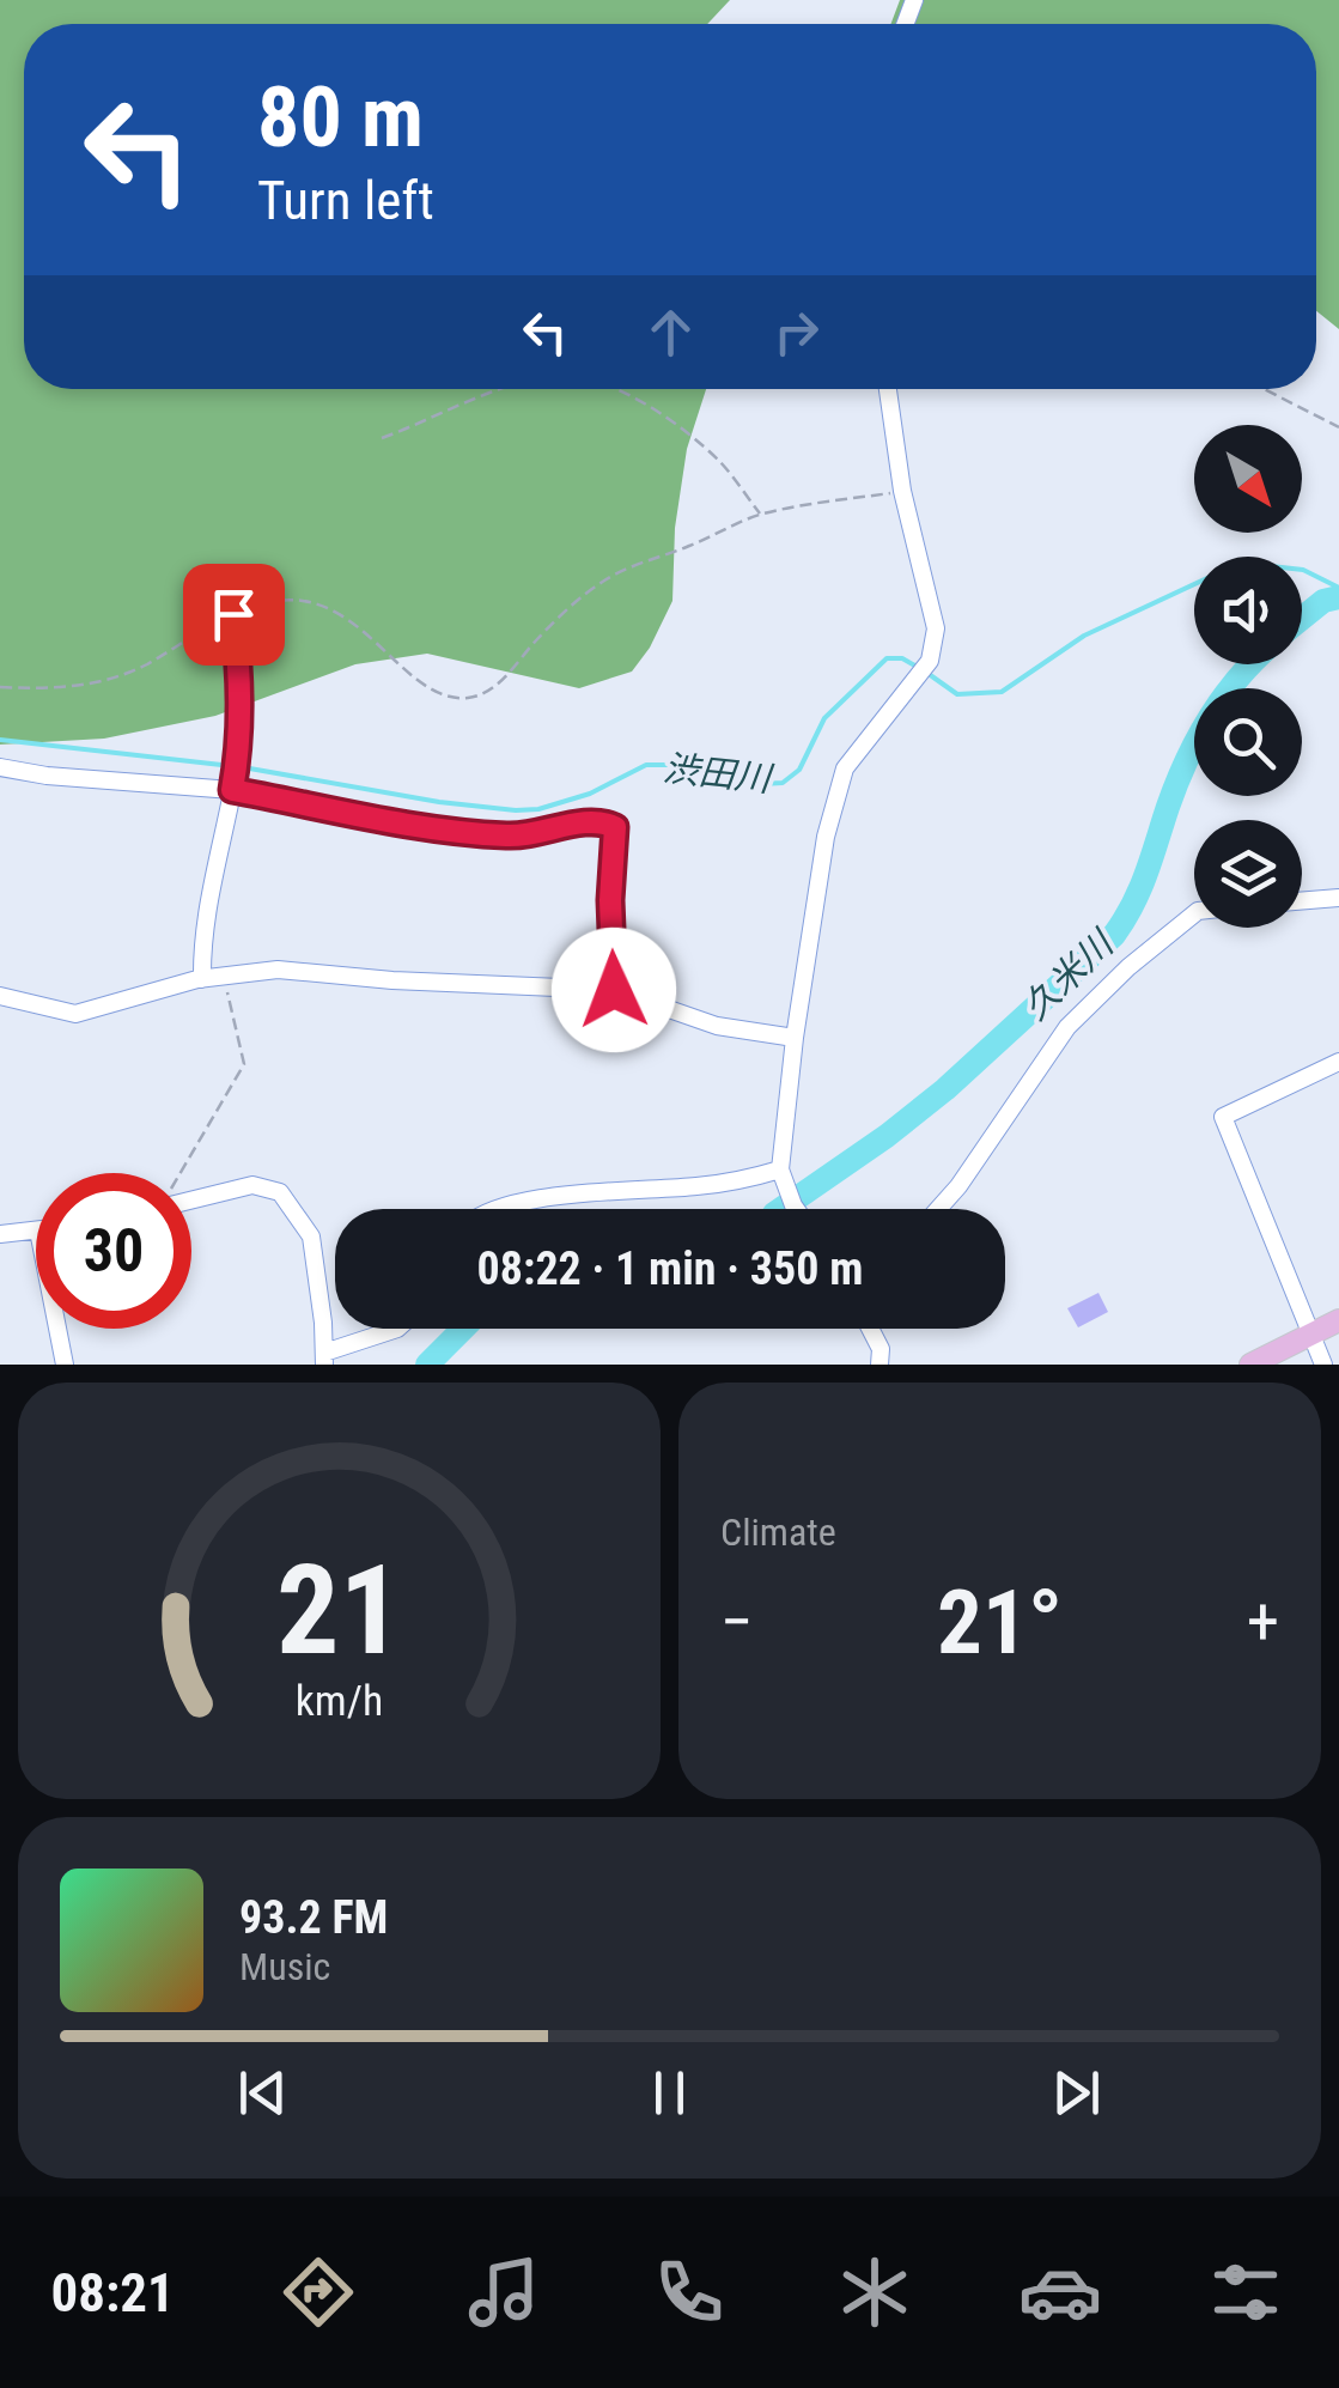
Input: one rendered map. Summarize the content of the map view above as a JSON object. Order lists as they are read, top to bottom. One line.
{"water":["渋田川","久米川"],"north":"bottom right","page":{"turn":["80 m","Turn left"],"limit":"30","trip":"08:22 · 1 min · 350 m","tile":"Climate","heat":["−","21°","+"],"song":["93.2 FM","Music"],"tabs":"08:21","gauge":["21","km/h"]}}
